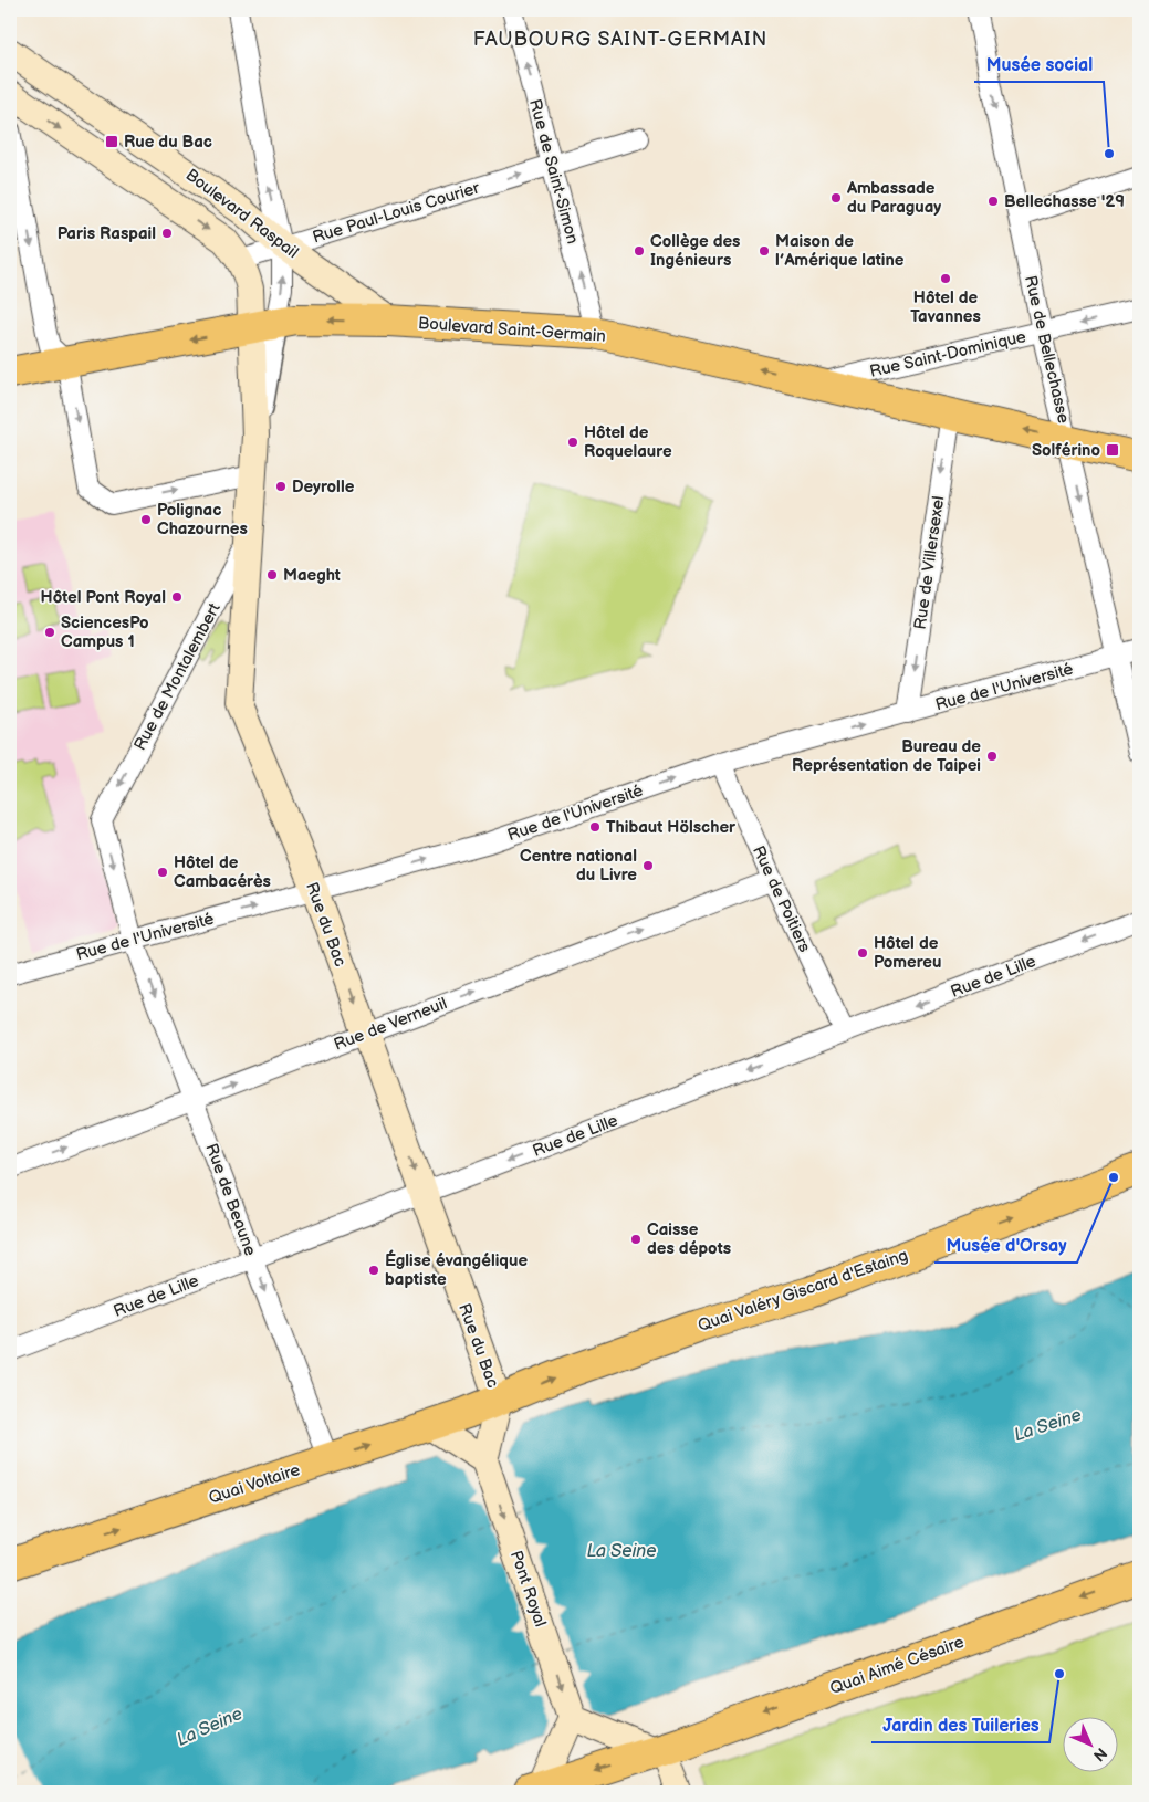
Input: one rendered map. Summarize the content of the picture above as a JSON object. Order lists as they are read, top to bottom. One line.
{"streets":{"main road":["Boulevard Raspail","Boulevard Saint-Germain","Rue du Bac","Quai Valéry Giscard d'Estaing","Quai Voltaire","Pont Royal","Quai Aimé Césaire"],"street":["Rue de Saint-Simon","Rue Paul-Louis Courier","Rue de Bellechasse","Rue Saint-Dominique","Rue de Villersexel","Rue de Montalembert","Rue de l'Université","Rue de Poitiers","Rue de Lille","Rue de Verneuil","Rue de Beaune"]},"crossings":[["Rue de Saint-Simon","Rue Paul-Louis Courier"],["Rue de Saint-Simon","Boulevard Saint-Germain"],["Rue Paul-Louis Courier","Boulevard Raspail"],["Rue Paul-Louis Courier","Rue du Bac"],["Boulevard Raspail","Boulevard Saint-Germain"],["Boulevard Raspail","Rue du Bac"],["Boulevard Saint-Germain","Rue de Bellechasse"],["Boulevard Saint-Germain","Rue Saint-Dominique"],["Boulevard Saint-Germain","Rue de Villersexel"],["Boulevard Saint-Germain","Rue du Bac"],["Rue de Bellechasse","Rue Saint-Dominique"],["Rue de Bellechasse","Rue de l'Université"],["Rue de Villersexel","Rue de l'Université"],["Rue de Montalembert","Rue du Bac"],["Rue de Montalembert","Rue de Beaune"],["Rue de l'Université","Rue de Poitiers"],["Rue de l'Université","Rue du Bac"],["Rue de l'Université","Rue de Beaune"],["Rue de Poitiers","Rue de Lille"],["Rue de Poitiers","Rue de Verneuil"],["Rue du Bac","Rue de Lille"],["Rue du Bac","Rue de Verneuil"],["Rue du Bac","Quai Valéry Giscard d'Estaing"],["Rue du Bac","Quai Voltaire"],["Rue de Lille","Rue de Beaune"],["Rue de Verneuil","Rue de Beaune"],["Rue de Beaune","Quai Voltaire"],["Quai Valéry Giscard d'Estaing","Quai Voltaire"]],"one_way":["Rue de Saint-Simon","Rue Paul-Louis Courier","Boulevard Saint-Germain","Rue de Bellechasse","Rue de Villersexel","Rue de Montalembert","Rue de l'Université","Rue de Lille","Rue de Verneuil","Rue de Beaune","Quai Valéry Giscard d'Estaing","Quai Voltaire","Pont Royal","Quai Aimé Césaire"],"districts":["FAUBOURG SAINT-GERMAIN"],"water":["La Seine"],"places":{"transit":["Rue du Bac","Solférino"],"other":["Musée social","Ambassade du Paraguay","Bellechasse '29","Paris Raspail","Collège des Ingénieurs","Maison de l’Amérique latine","Hôtel de Tavannes","Hôtel de Roquelaure","Deyrolle","Polignac Chazournes","Maeght","Hôtel Pont Royal","SciencesPo Campus 1","Bureau de Représentation de Taipei","Thibaut Hölscher","Centre national du Livre","Hôtel de Cambacérès","Hôtel de Pomereu","Musée d'Orsay","Caisse des dépots","Église évangélique baptiste","Jardin des Tuileries"]},"north":"bottom right"}
